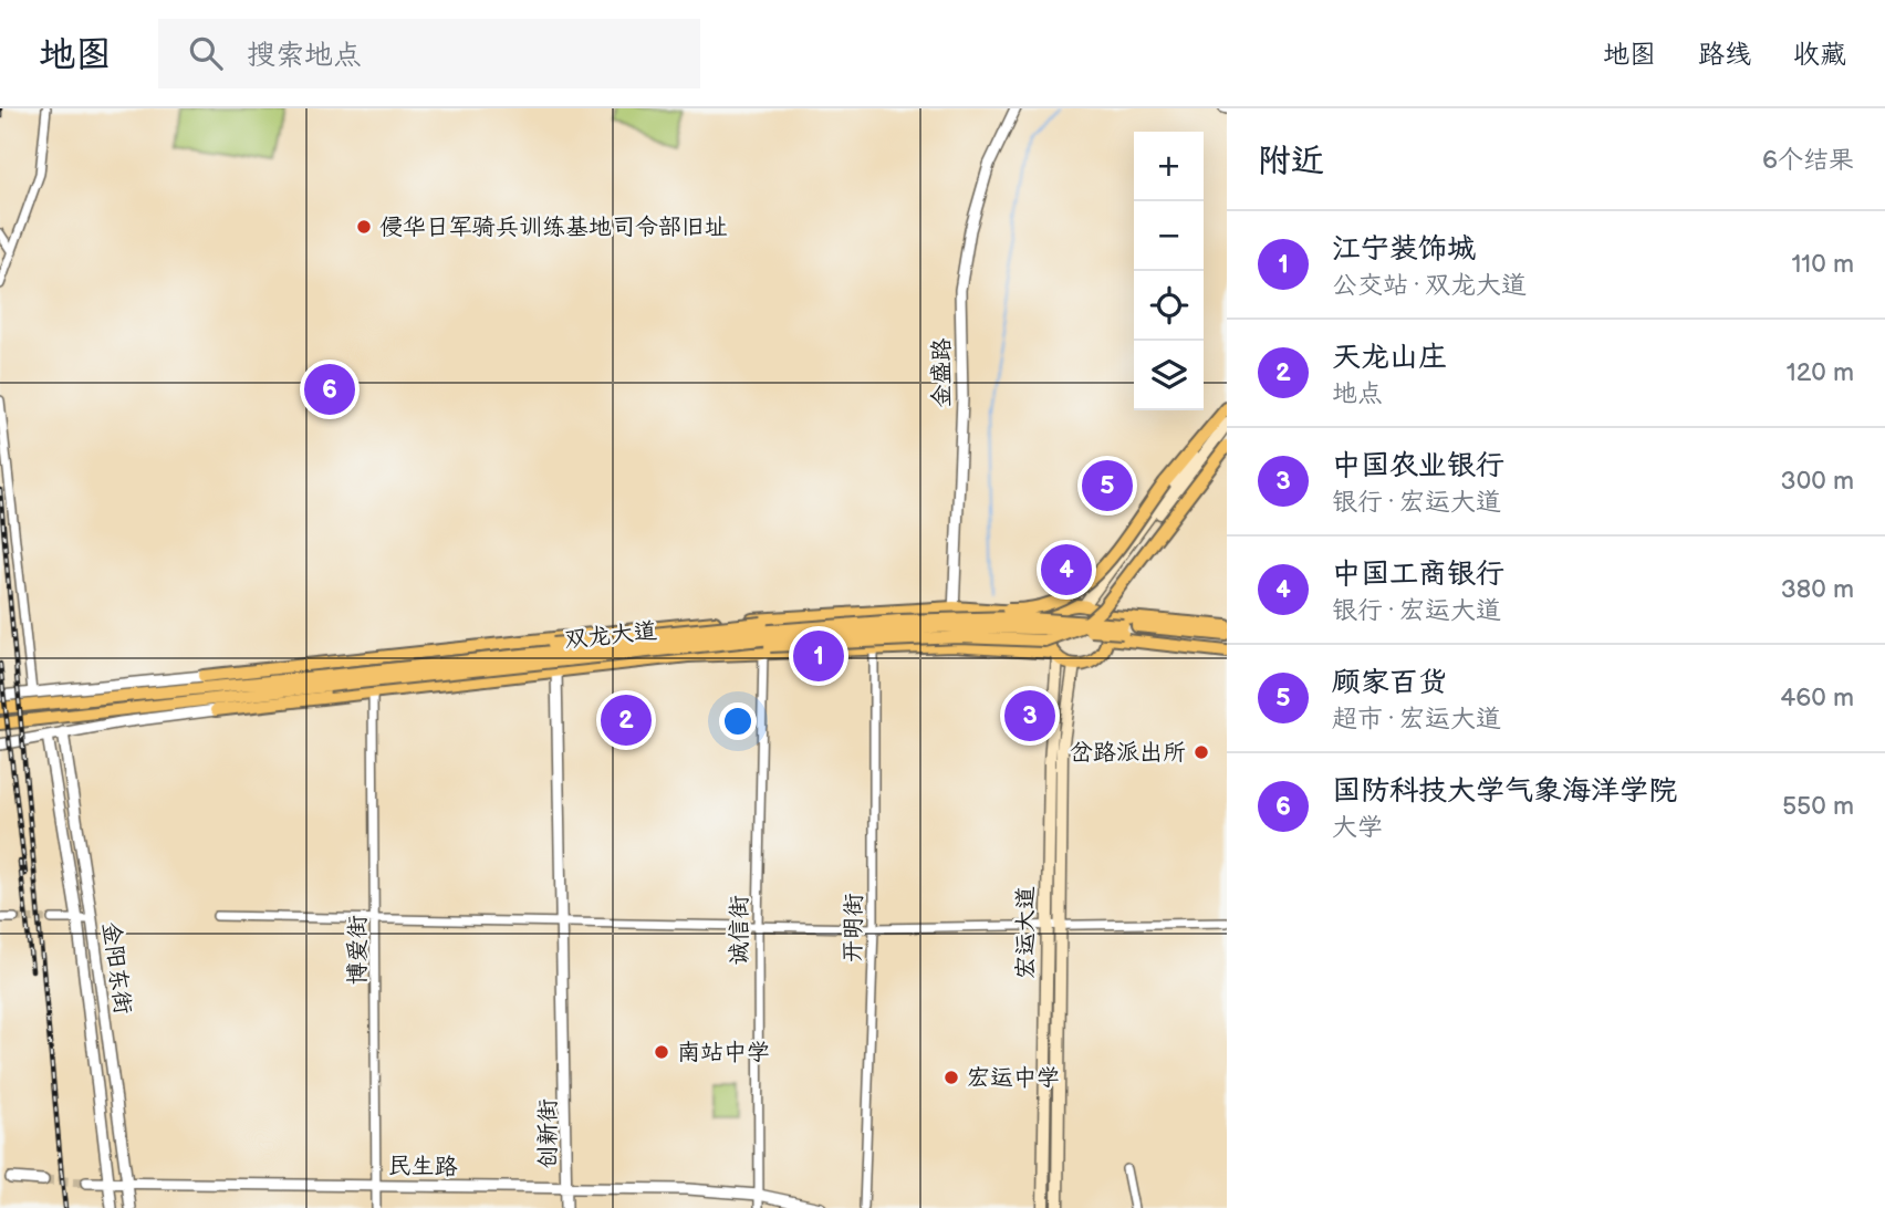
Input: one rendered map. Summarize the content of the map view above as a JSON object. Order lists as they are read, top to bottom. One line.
{"streets":{"highway":["双龙大道"],"main road":["宏运大道"],"street":["金盛路","开明街","诚信街","博爱街","金阳东街","创新街","民生路"]},"crossings":[["金盛路","双龙大道"],["双龙大道","开明街"],["双龙大道","诚信街"],["双龙大道","宏运大道"],["双龙大道","博爱街"],["双龙大道","创新街"],["诚信街","民生路"],["博爱街","民生路"],["金阳东街","民生路"],["创新街","民生路"]],"places":["侵华日军骑兵训练基地司令部旧址","岔路派出所","南站中学","宏运中学"],"page":{"header":"地图","search":"搜索地点","nav":["地图","路线","收藏"],"heading":["附近","6个结果"],"map_buttons":["+","−"],"list":[{"mark":"1","name":"江宁装饰城","note":"公交站 · 双龙大道","value":"110 m"},{"mark":"2","name":"天龙山庄","note":"地点","value":"120 m"},{"mark":"3","name":"中国农业银行","note":"银行 · 宏运大道","value":"300 m"},{"mark":"4","name":"中国工商银行","note":"银行 · 宏运大道","value":"380 m"},{"mark":"5","name":"顾家百货","note":"超市 · 宏运大道","value":"460 m"},{"mark":"6","name":"国防科技大学气象海洋学院","note":"大学","value":"550 m"}],"pins":["6","5","4","1","3","2"]}}
